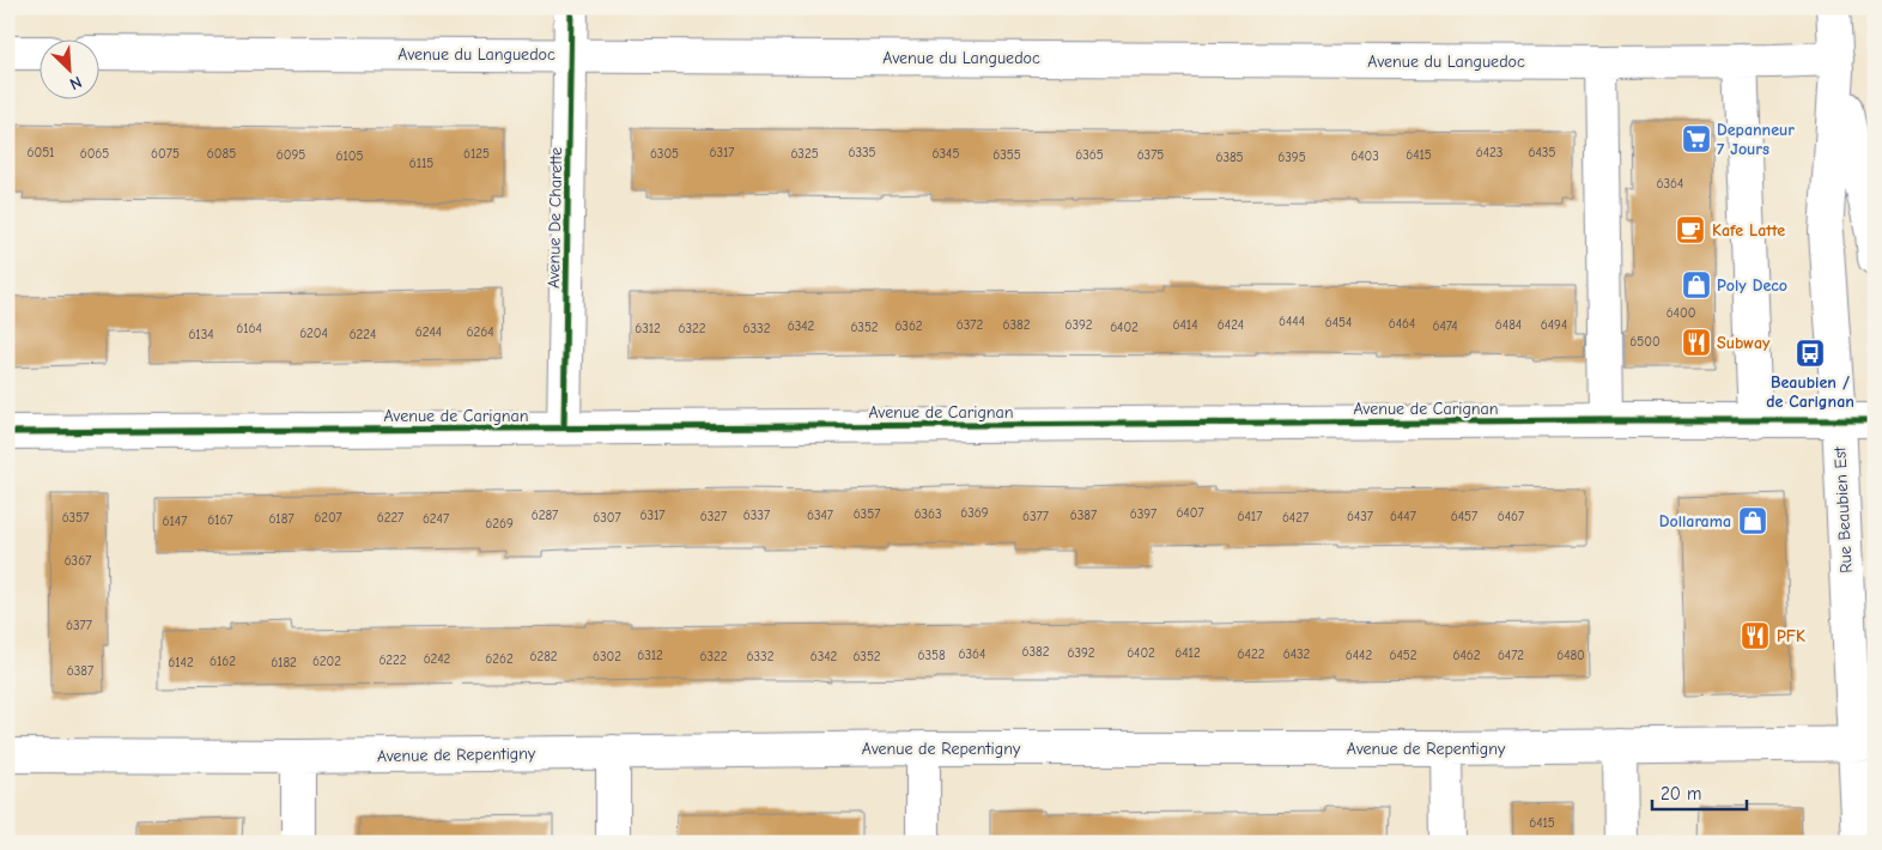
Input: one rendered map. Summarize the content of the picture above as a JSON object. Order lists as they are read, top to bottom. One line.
{"streets":{"street":["Avenue du Languedoc","Avenue De Charette","Avenue de Carignan","Rue Beaubien Est","Avenue de Repentigny"]},"crossings":[["Avenue du Languedoc","Avenue De Charette"],["Avenue du Languedoc","Rue Beaubien Est"],["Avenue De Charette","Avenue de Carignan"],["Avenue de Carignan","Rue Beaubien Est"],["Rue Beaubien Est","Avenue de Repentigny"]],"places":{"supermarket":["Depanneur 7 Jours"],"cafe":["Kafe Latte"],"shop":["Poly Deco","Dollarama"],"restaurant":["Subway","PFK"],"bus stop":["Beaubien / de Carignan"]},"house_numbers":["6051","6317","6335","6423","6435","6065","6075","6085","6125","6305","6325","6345","6095","6355","6365","6375","6415","6105","6403","6385","6395","6115","6364","6400","6444","6454","6464","6372","6382","6392","6414","6424","6484","6494","6342","6362","6474","6352","6402","6164","6312","6322","6332","6244","6264","6204","6134","6224","6500","6369","6407","6357","6363","6397","6287","6317","6337","6347","6387","6327","6377","6417","6437","6447","6457","6467","6357","6207","6227","6307","6427","6187","6247","6167","6147","6269","6367","6377","6382","6392","6402","6412","6364","6422","6432","6312","6358","6442","6452","6462","6472","6480","6282","6302","6322","6332","6342","6352","6242","6262","6222","6162","6202","6142","6182","6387","6415"],"scale_bar":"20 m","north":"bottom right"}
